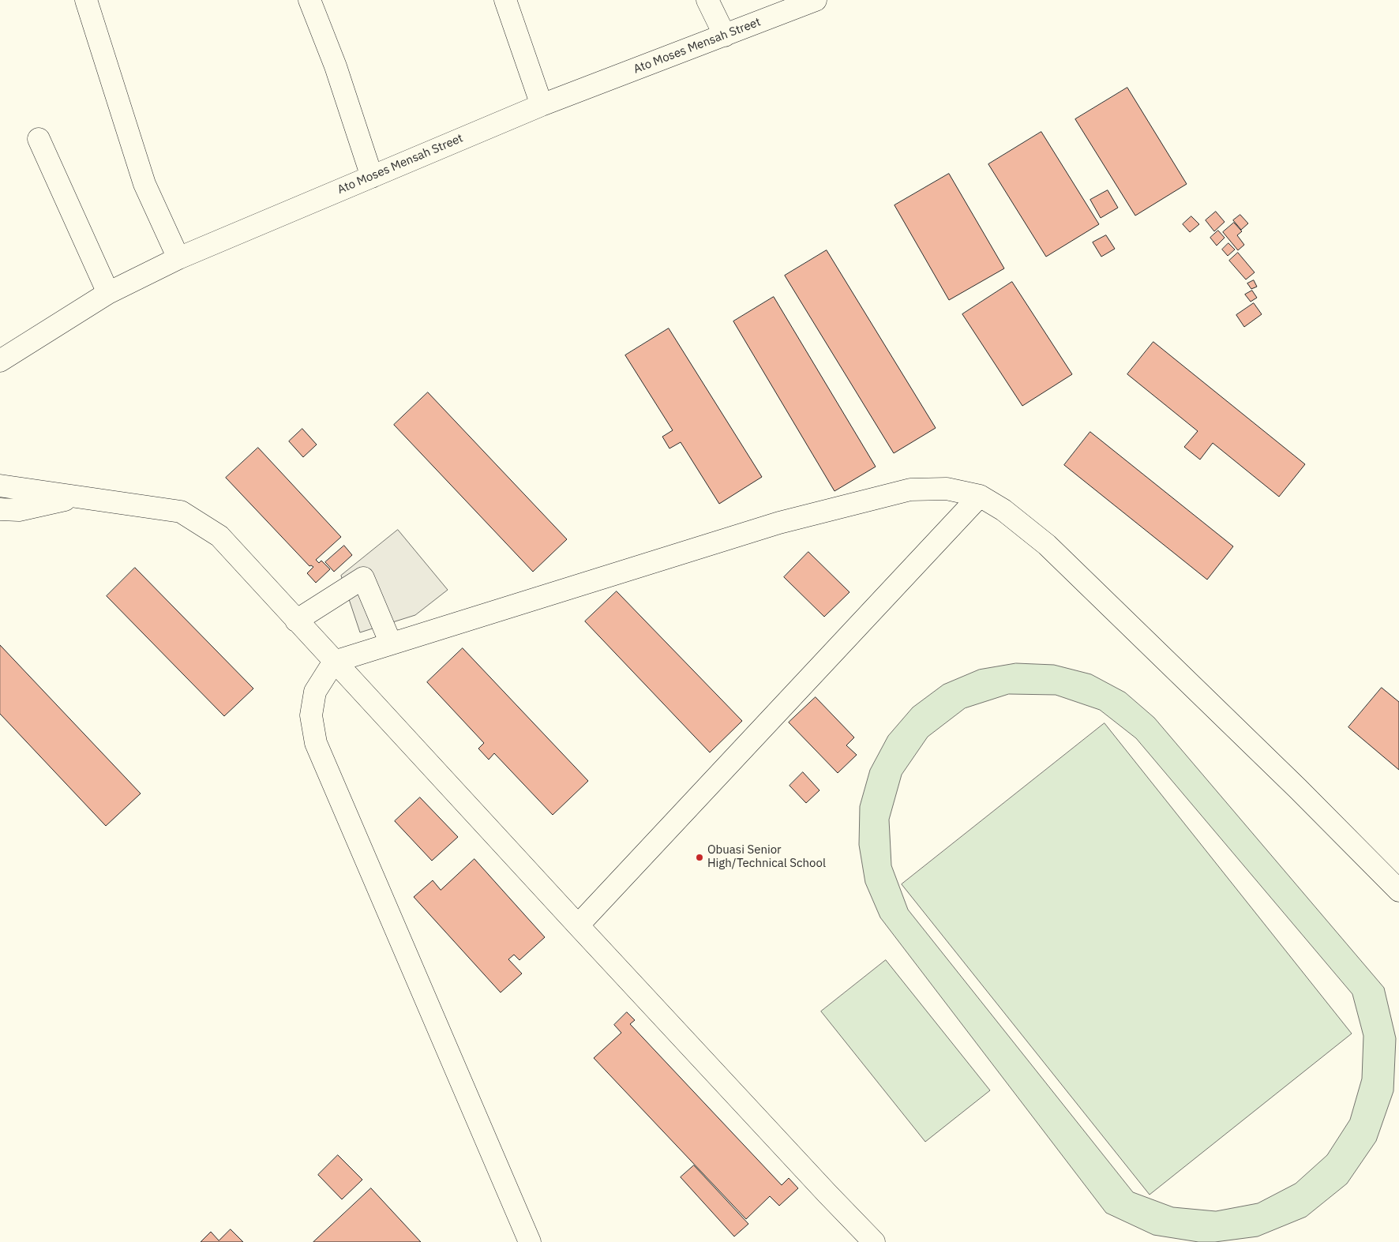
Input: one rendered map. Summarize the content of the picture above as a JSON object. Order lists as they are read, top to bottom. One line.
{"streets":{"street":["Ato Moses Mensah Street"]},"places":["Obuasi Senior High/Technical School"]}
